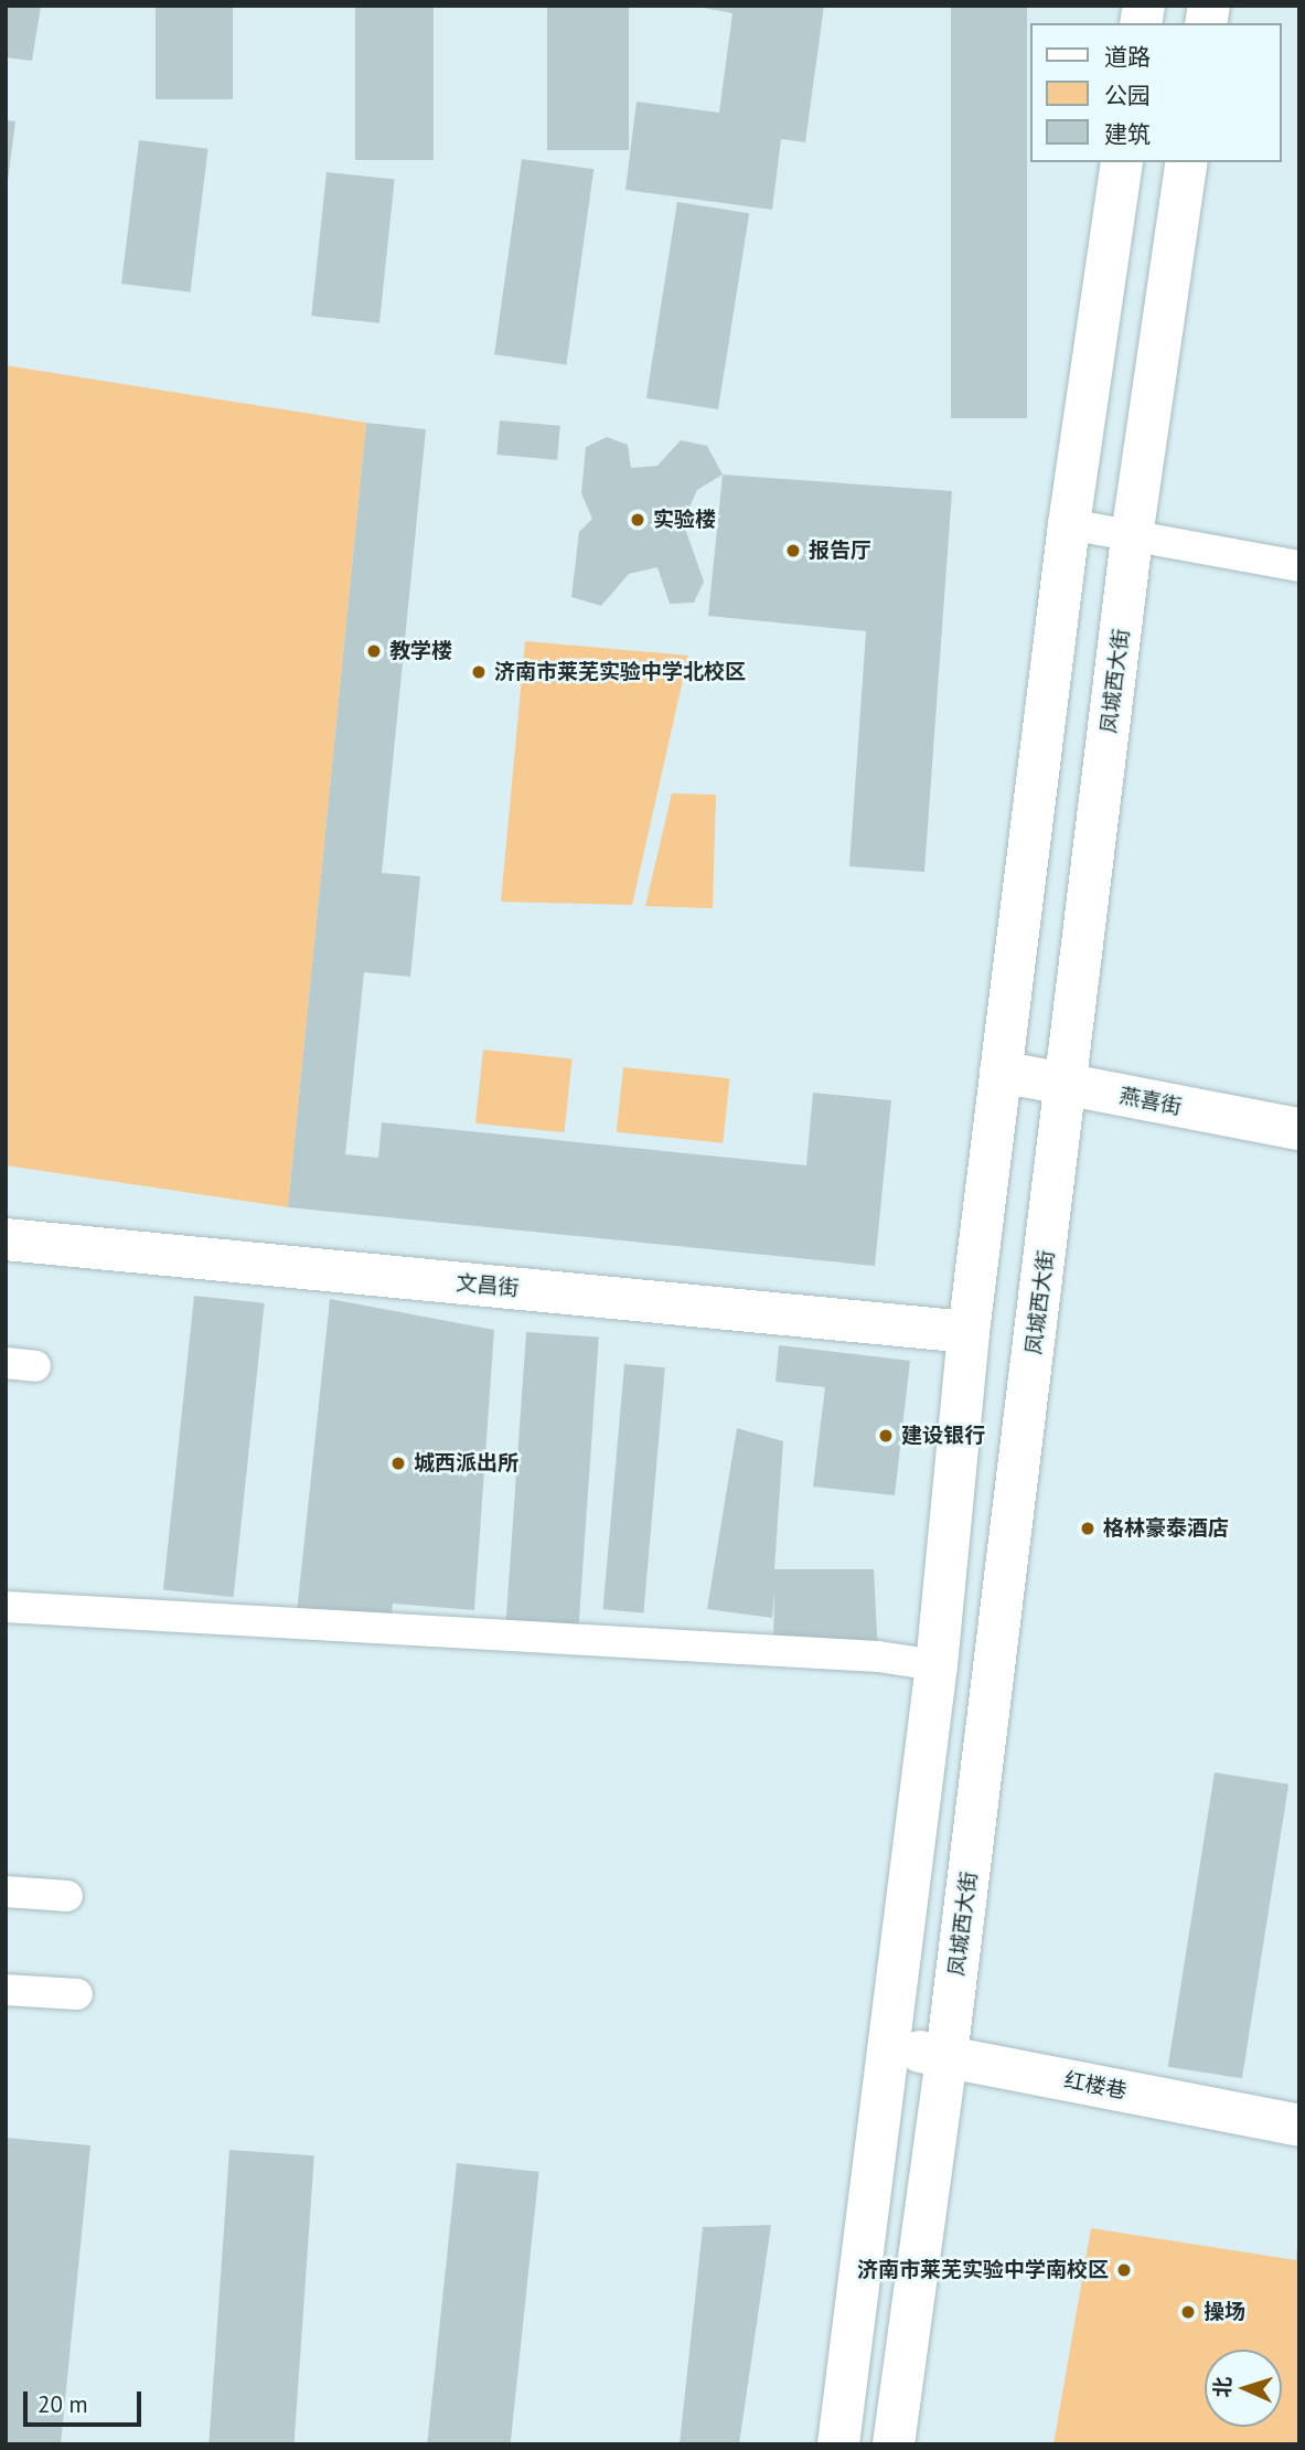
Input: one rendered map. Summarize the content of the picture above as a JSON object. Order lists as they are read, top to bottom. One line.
{"streets":{"main road":["凤城西大街","燕喜街","文昌街","红楼巷"]},"crossings":[["凤城西大街","燕喜街"],["凤城西大街","红楼巷"]],"places":["实验楼","报告厅","教学楼","济南市莱芜实验中学北校区","建设银行","城西派出所","格林豪泰酒店","济南市莱芜实验中学南校区","操场"],"legend":["道路","公园","建筑"],"scale_bar":"20 m","north":"left"}
